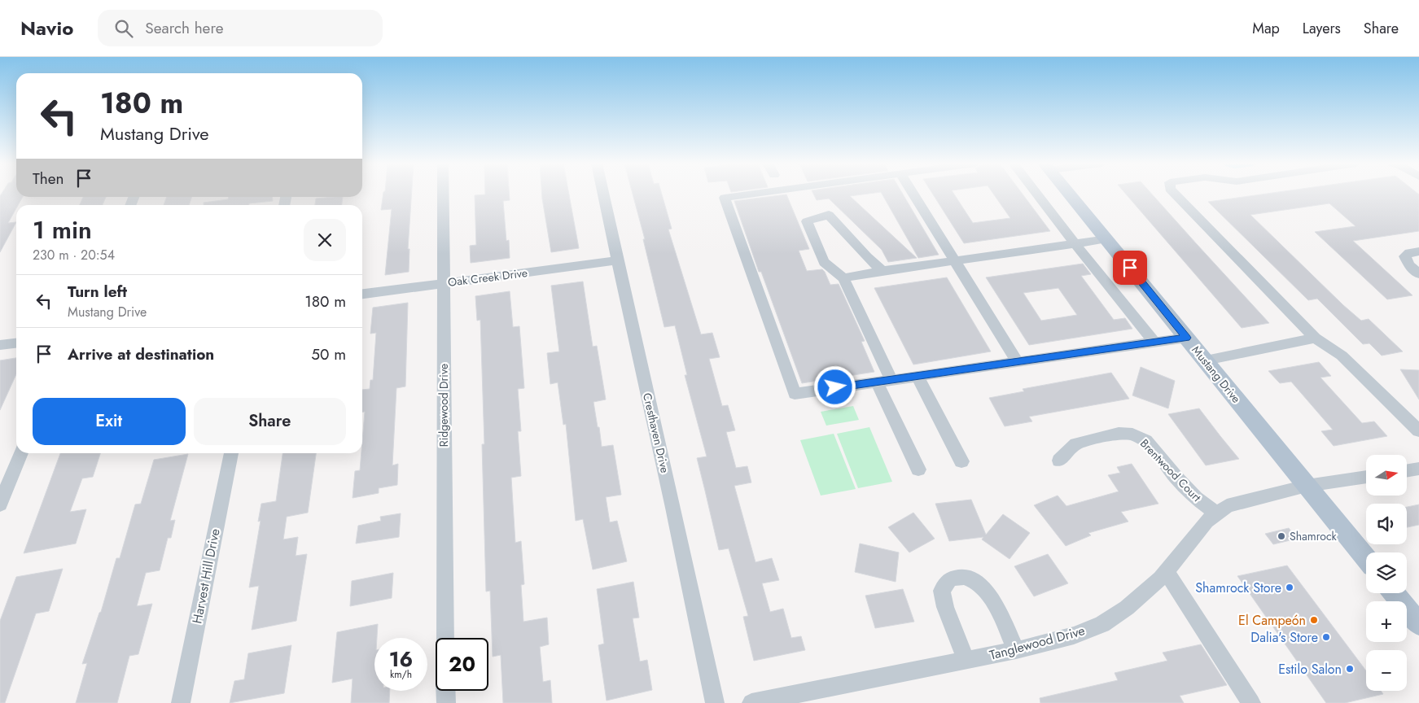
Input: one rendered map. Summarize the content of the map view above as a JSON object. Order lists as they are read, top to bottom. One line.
{"streets":{"main road":["Mustang Drive"],"street":["Oak Creek Drive","Ridgewood Drive","Cresthaven Drive","Brentwood Court","Harvest Hill Drive","Tanglewood Drive"]},"crossings":[["Oak Creek Drive","Ridgewood Drive"],["Oak Creek Drive","Cresthaven Drive"],["Mustang Drive","Tanglewood Drive"],["Brentwood Court","Tanglewood Drive"]],"places":["Shamrock","Shamrock Store","El Campeón","Dalia's Store","Estilo Salon"],"north":"right","page":{"header":"Navio","search":"Search here","nav":["Map","Layers","Share"],"turn":["180 m","Mustang Drive"],"then":"Then","heading":["1 min","230 m · 20:54"],"list":[{"name":"Turn left","note":"Mustang Drive","value":"180 m"},{"name":"Arrive at destination","value":"50 m"}],"buttons":["Exit","Share"],"map_buttons":["+","−"],"speed":"16 km/h","limit":"20"}}
